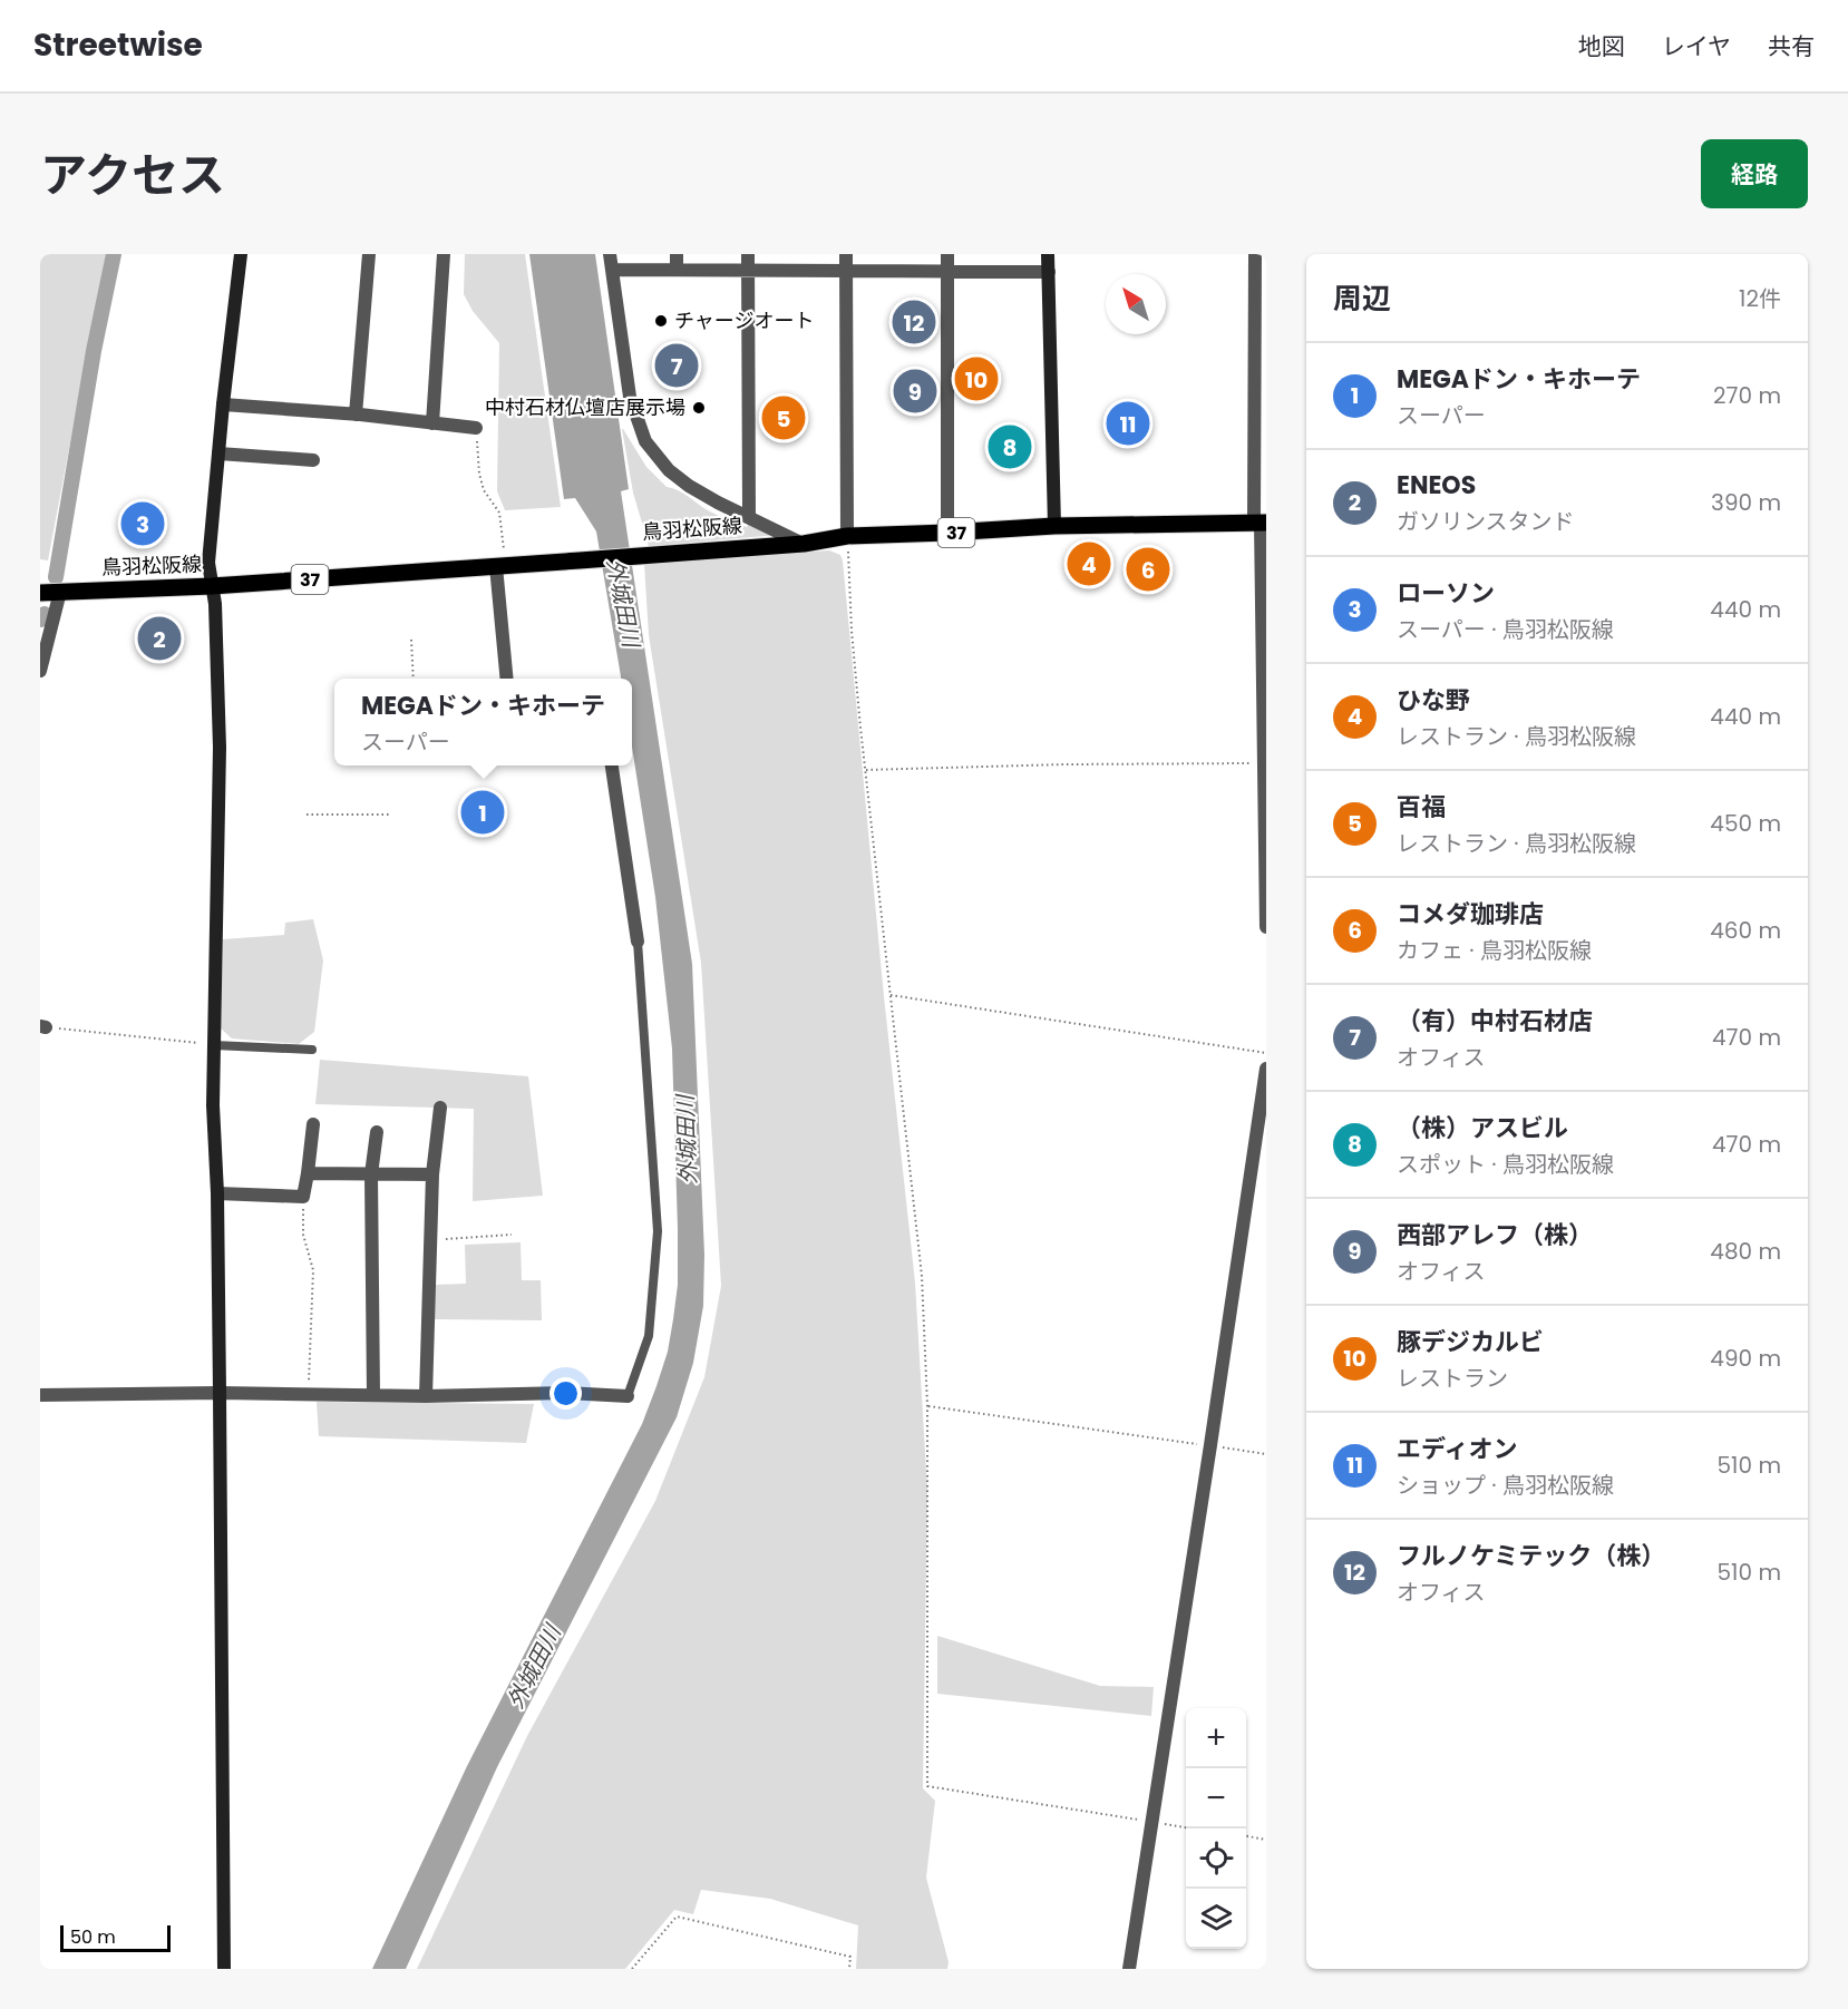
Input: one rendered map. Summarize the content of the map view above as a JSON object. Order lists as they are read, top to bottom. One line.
{"streets":{"main road":["鳥羽松阪線","37"]},"water":["外城田川"],"places":["チャージオート","中村石材仏壇店展示場"],"scale_bar":"50 m","north":"top left","page":{"header":"Streetwise","nav":["地図","レイヤ","共有"],"title":"アクセス","buttons":"経路","heading":["周辺","12件"],"pins":["12","7","10","9","5","11","8","3","4","6","2","1"],"list":[{"mark":"1","name":"MEGAドン・キホーテ","note":"スーパー","value":"270 m"},{"mark":"2","name":"ENEOS","note":"ガソリンスタンド","value":"390 m"},{"mark":"3","name":"ローソン","note":"スーパー · 鳥羽松阪線","value":"440 m"},{"mark":"4","name":"ひな野","note":"レストラン · 鳥羽松阪線","value":"440 m"},{"mark":"5","name":"百福","note":"レストラン · 鳥羽松阪線","value":"450 m"},{"mark":"6","name":"コメダ珈琲店","note":"カフェ · 鳥羽松阪線","value":"460 m"},{"mark":"7","name":"（有）中村石材店","note":"オフィス","value":"470 m"},{"mark":"8","name":"（株）アスビル","note":"スポット · 鳥羽松阪線","value":"470 m"},{"mark":"9","name":"西部アレフ（株）","note":"オフィス","value":"480 m"},{"mark":"10","name":"豚デジカルビ","note":"レストラン","value":"490 m"},{"mark":"11","name":"エディオン","note":"ショップ · 鳥羽松阪線","value":"510 m"},{"mark":"12","name":"フルノケミテック（株）","note":"オフィス","value":"510 m"}],"popup":["MEGAドン・キホーテ","スーパー"],"map_buttons":["+","−"],"scale":"50 m"}}
